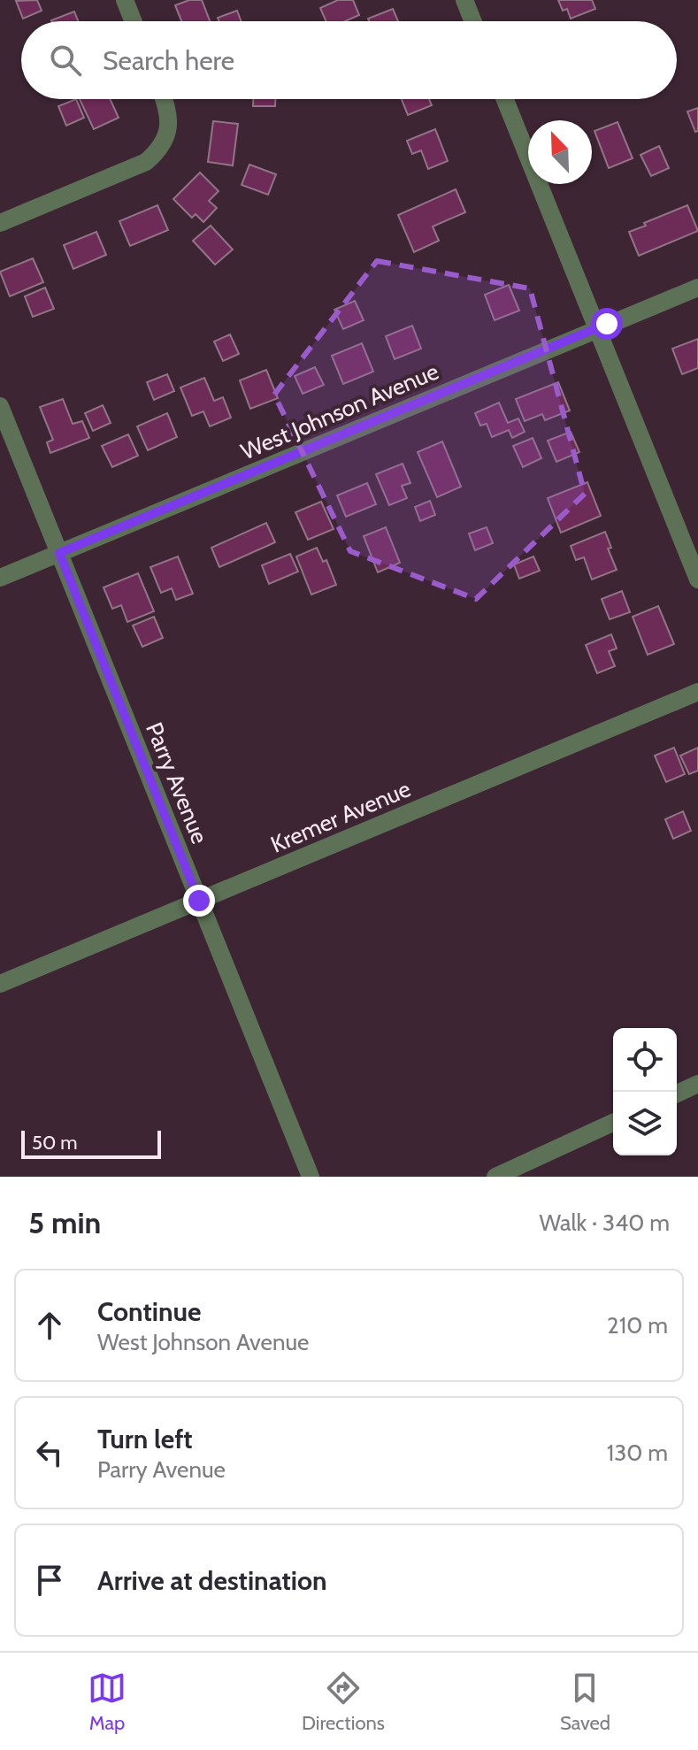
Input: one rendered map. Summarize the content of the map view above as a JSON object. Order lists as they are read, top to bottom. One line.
{"streets":{"street":["West Johnson Avenue","Parry Avenue","Kremer Avenue"]},"crossings":[["West Johnson Avenue","Parry Avenue"],["Parry Avenue","Kremer Avenue"]],"scale_bar":"50 m","north":"top left","page":{"search":"Search here","scale":"50 m","heading":["5 min","Walk · 340 m"],"list":[["Continue","West Johnson Avenue","210 m"],["Turn left","Parry Avenue","130 m"],"Arrive at destination"],"nav":["Map","Directions","Saved"]}}
